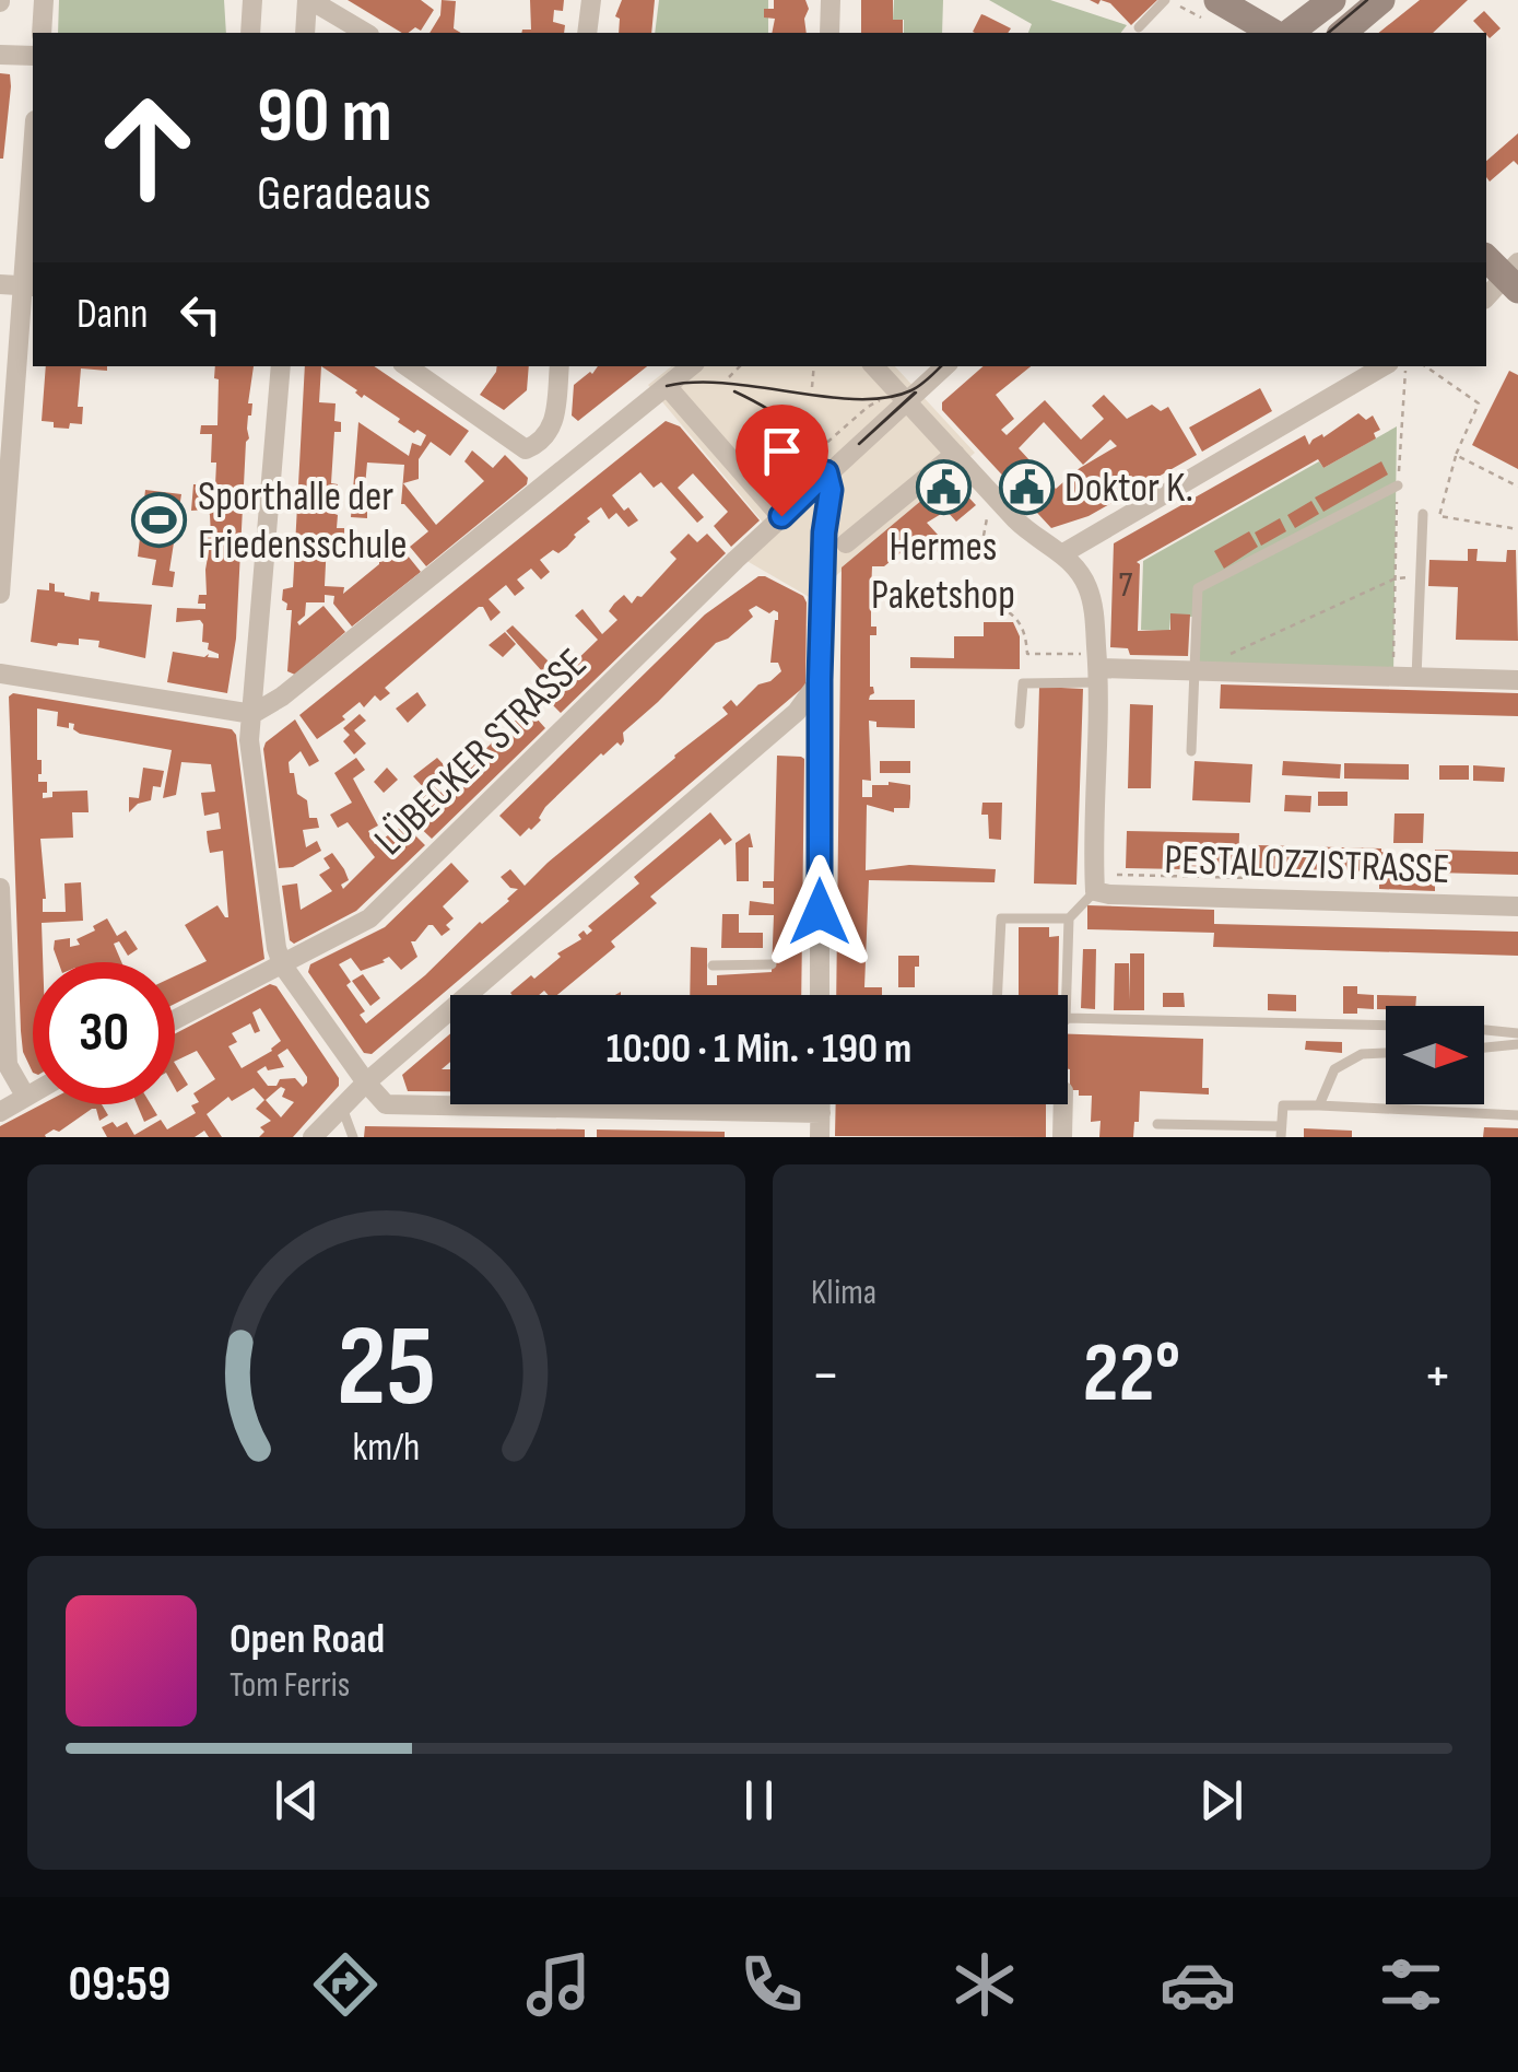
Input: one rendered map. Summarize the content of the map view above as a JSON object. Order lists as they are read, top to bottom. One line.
{"streets":{"street":["LÜBECKER STRASSE","PESTALOZZISTRASSE"]},"places":{"public building":["Hermes Paketshop","Doktor K."],"sports":["Sporthalle der Friedensschule"]},"house_numbers":["7"],"north":"right","page":{"turn":["90 m","Geradeaus"],"then":"Dann","limit":"30","trip":"10:00 · 1 Min. · 190 m","tile":"Klima","heat":["−","22°","+"],"song":["Open Road","Tom Ferris"],"tabs":"09:59","gauge":["25","km/h"]}}
